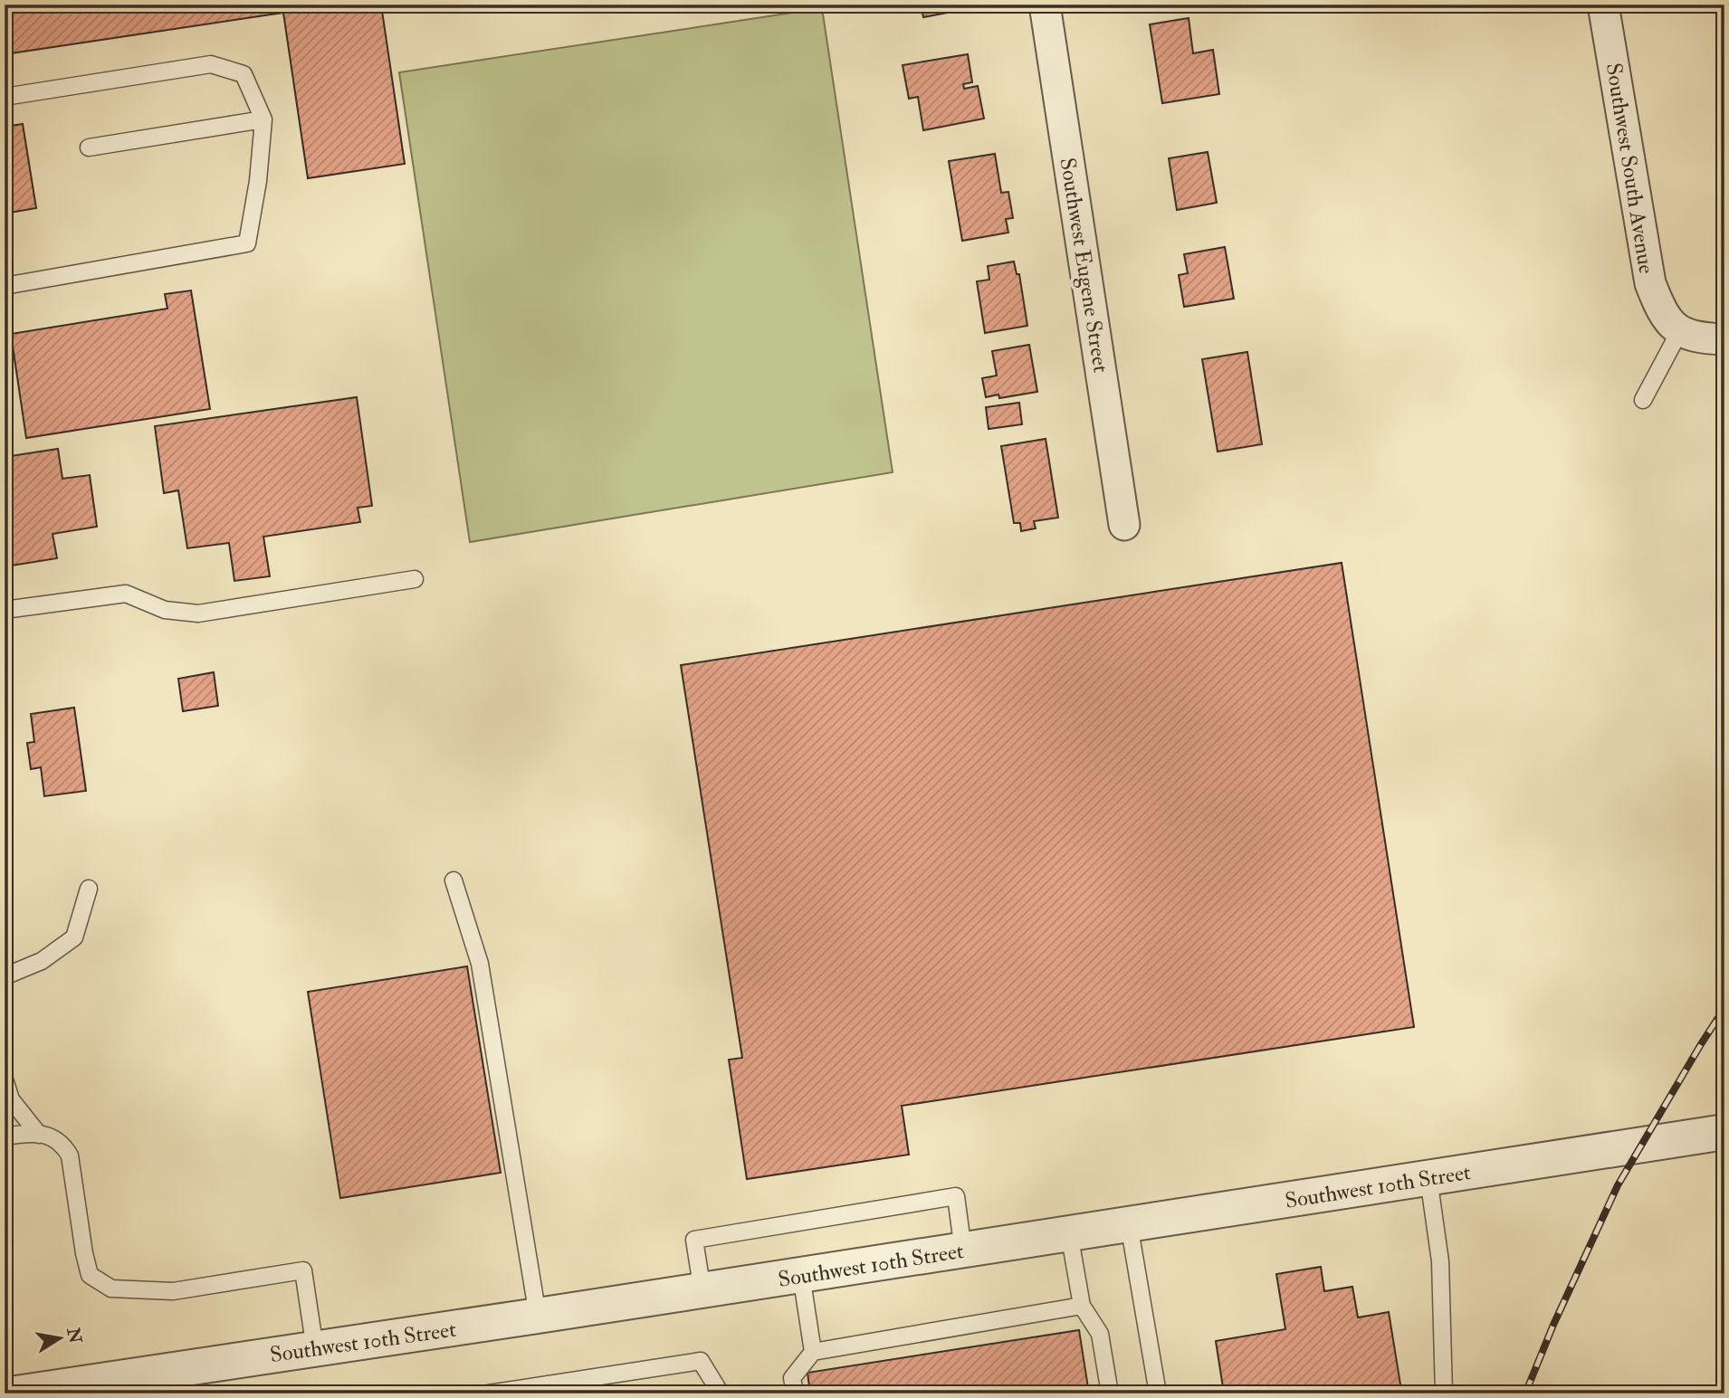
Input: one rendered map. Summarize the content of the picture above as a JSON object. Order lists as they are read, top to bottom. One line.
{"streets":{"street":["Southwest South Avenue","Southwest Eugene Street","Southwest 10th Street"]},"north":"right"}
